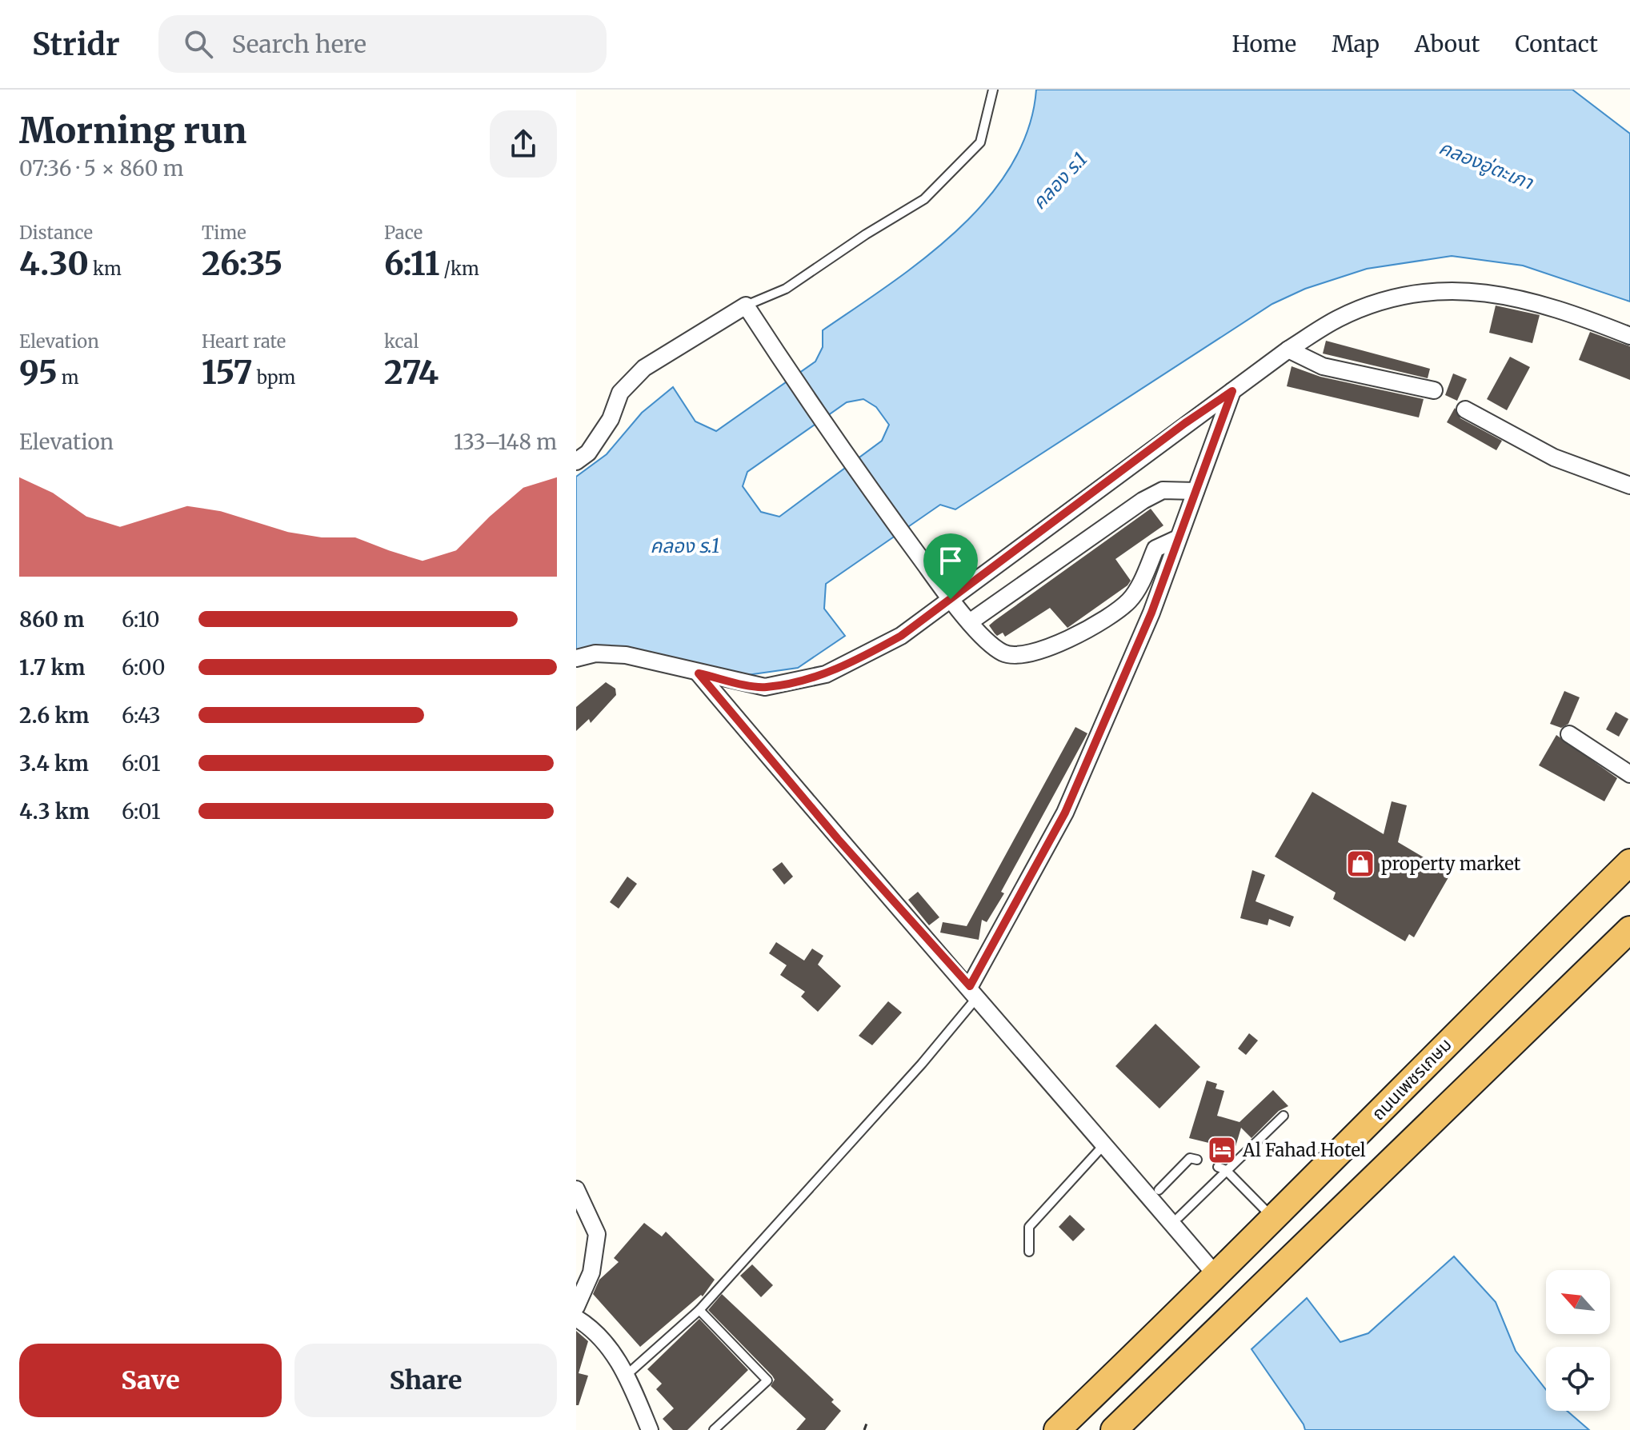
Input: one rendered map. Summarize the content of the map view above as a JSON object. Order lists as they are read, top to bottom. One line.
{"streets":{"highway":["ถนนเพชรเกษม"]},"water":["คลองอู่ตะเภา","คลอง ร.1"],"places":{"shop":["property market"],"hotel":["Al Fahad Hotel"]},"north":"top left","page":{"header":"Stridr","search":"Search here","nav":["Home","Map","About","Contact"],"heading":["Morning run","07:36 · 5 × 860 m"],"stats":[["Distance","4.30 km"],["Time","26:35"],["Pace","6:11 /km"],["Elevation","95 m"],["Heart rate","157 bpm"],["kcal","274"]],"chart":["Elevation","133–148 m"],"list":[{"name":"860 m","note":"6:10"},{"name":"1.7 km","note":"6:00"},{"name":"2.6 km","note":"6:43"},{"name":"3.4 km","note":"6:01"},{"name":"4.3 km","note":"6:01"}],"buttons":["Save","Share"]}}
